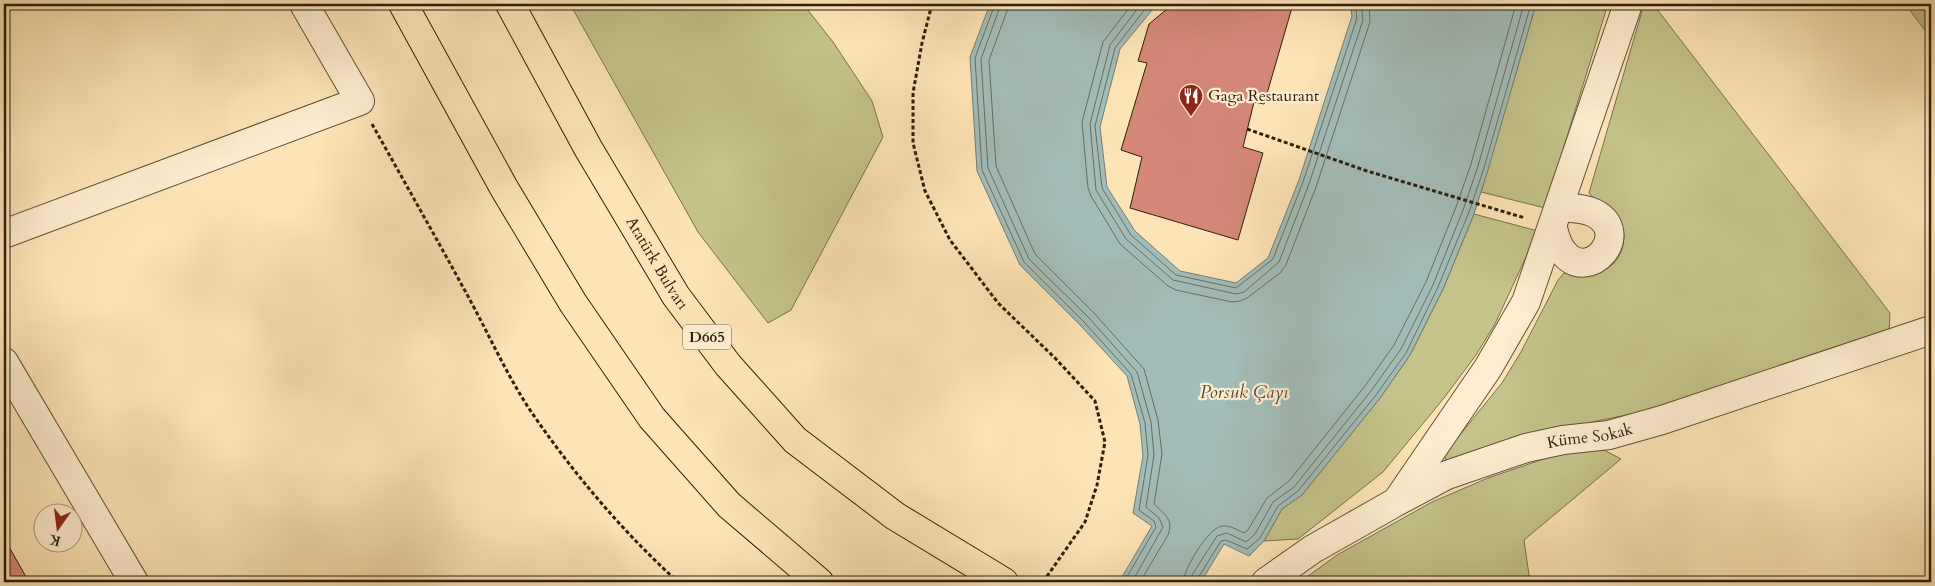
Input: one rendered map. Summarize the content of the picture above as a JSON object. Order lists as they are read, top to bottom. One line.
{"streets":{"highway":["Atatürk Bulvarı","D665"],"street":["Küme Sokak"]},"water":["Porsuk Çayı"],"places":{"restaurant":["Gaga Restaurant"]},"north":"bottom"}
